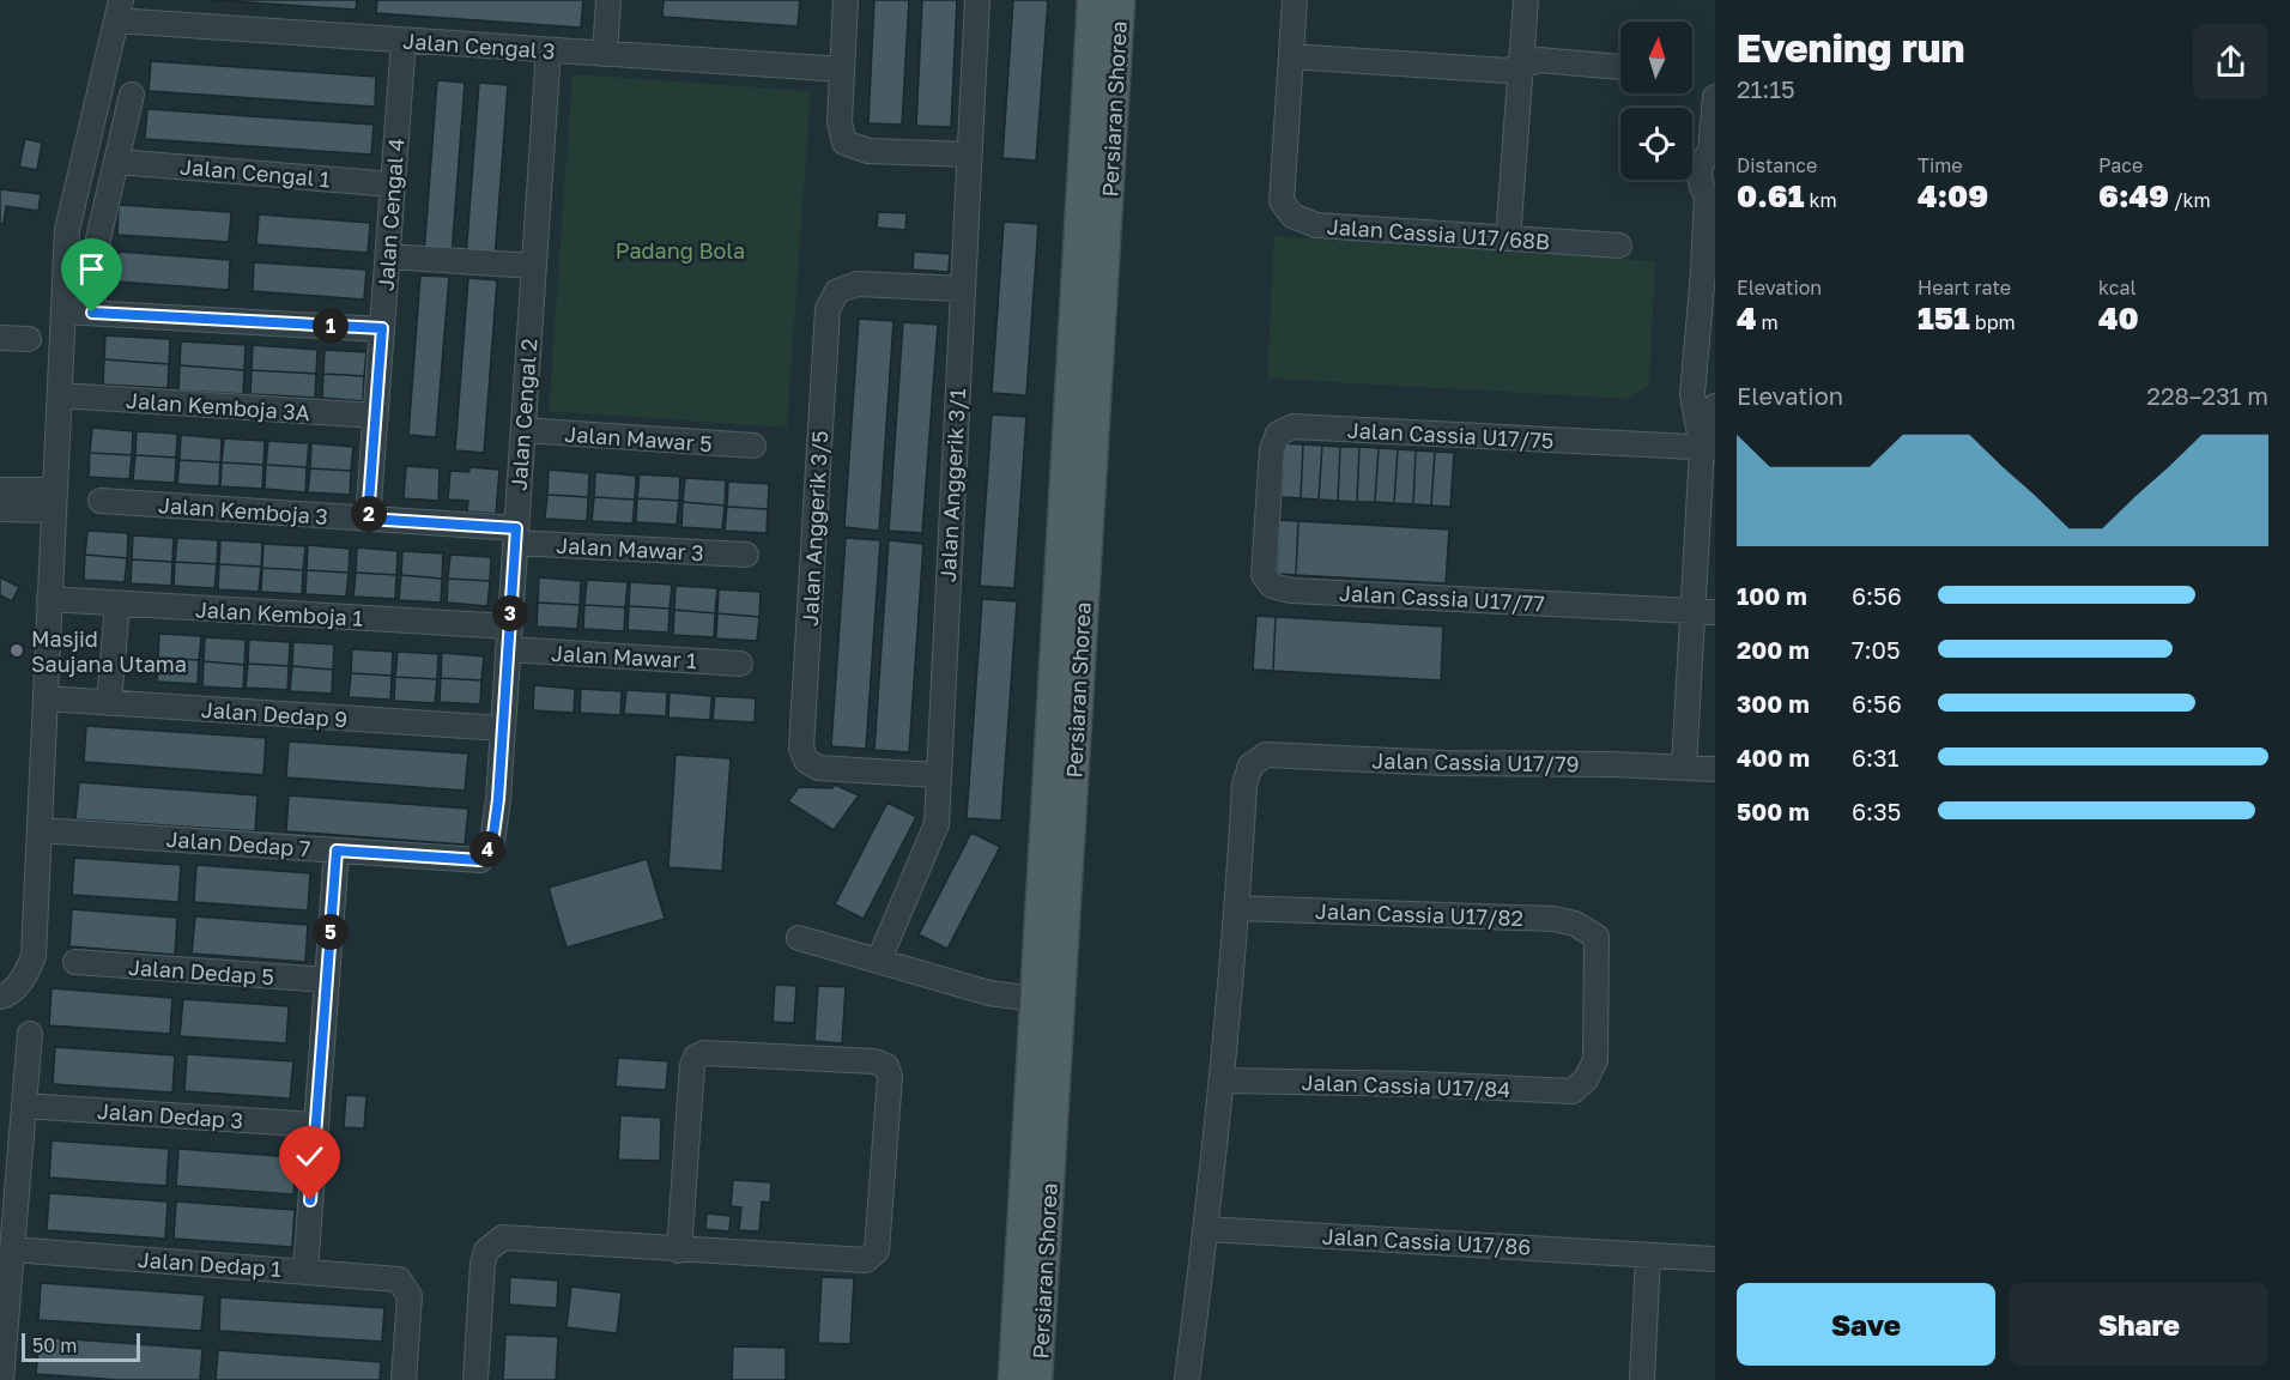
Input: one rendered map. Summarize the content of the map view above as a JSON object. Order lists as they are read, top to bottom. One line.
{"streets":{"main road":["Persiaran Shorea"],"street":["Jalan Cengal 3","Jalan Cengal 1","Jalan Cengal 4","Jalan Cassia U17/68B","Jalan Kemboja 3A","Jalan Cengal 2","Jalan Cassia U17/75","Jalan Mawar 5","Jalan Anggerik 3/1","Jalan Kemboja 3","Jalan Anggerik 3/5","Jalan Mawar 3","Jalan Cassia U17/77","Jalan Kemboja 1","Jalan Mawar 1","Jalan Dedap 9","Jalan Cassia U17/79","Jalan Dedap 7","Jalan Cassia U17/82","Jalan Dedap 5","Jalan Cassia U17/84","Jalan Dedap 3","Jalan Cassia U17/86","Jalan Dedap 1"]},"crossings":[["Jalan Cengal 3","Jalan Cengal 4"],["Jalan Cengal 3","Jalan Cengal 2"],["Jalan Cengal 1","Jalan Cengal 4"],["Jalan Cengal 4","Jalan Kemboja 3A"],["Jalan Cengal 4","Jalan Kemboja 3"],["Jalan Cengal 2","Jalan Mawar 5"],["Jalan Cengal 2","Jalan Kemboja 3"],["Jalan Cengal 2","Jalan Mawar 3"],["Jalan Cengal 2","Jalan Kemboja 1"],["Jalan Cengal 2","Jalan Mawar 1"],["Jalan Cengal 2","Jalan Dedap 9"],["Jalan Cengal 2","Jalan Dedap 7"],["Jalan Cassia U17/75","Jalan Cassia U17/77"],["Jalan Anggerik 3/1","Jalan Anggerik 3/5"],["Jalan Kemboja 3","Jalan Mawar 3"],["Jalan Kemboja 1","Jalan Mawar 1"],["Jalan Cassia U17/79","Jalan Cassia U17/82"],["Jalan Cassia U17/82","Jalan Cassia U17/84"]],"parks":["Padang Bola"],"places":["Masjid Saujana Utama"],"scale_bar":"50 m","north":"top","page":{"heading":["Evening run","21:15"],"stats":[["Distance","0.61 km"],["Time","4:09"],["Pace","6:49 /km"],["Elevation","4 m"],["Heart rate","151 bpm"],["kcal","40"]],"pins":["1","2","3","4","5"],"chart":["Elevation","228–231 m"],"list":[{"name":"100 m","note":"6:56"},{"name":"200 m","note":"7:05"},{"name":"300 m","note":"6:56"},{"name":"400 m","note":"6:31"},{"name":"500 m","note":"6:35"}],"buttons":["Save","Share"],"scale":"50 m"}}
